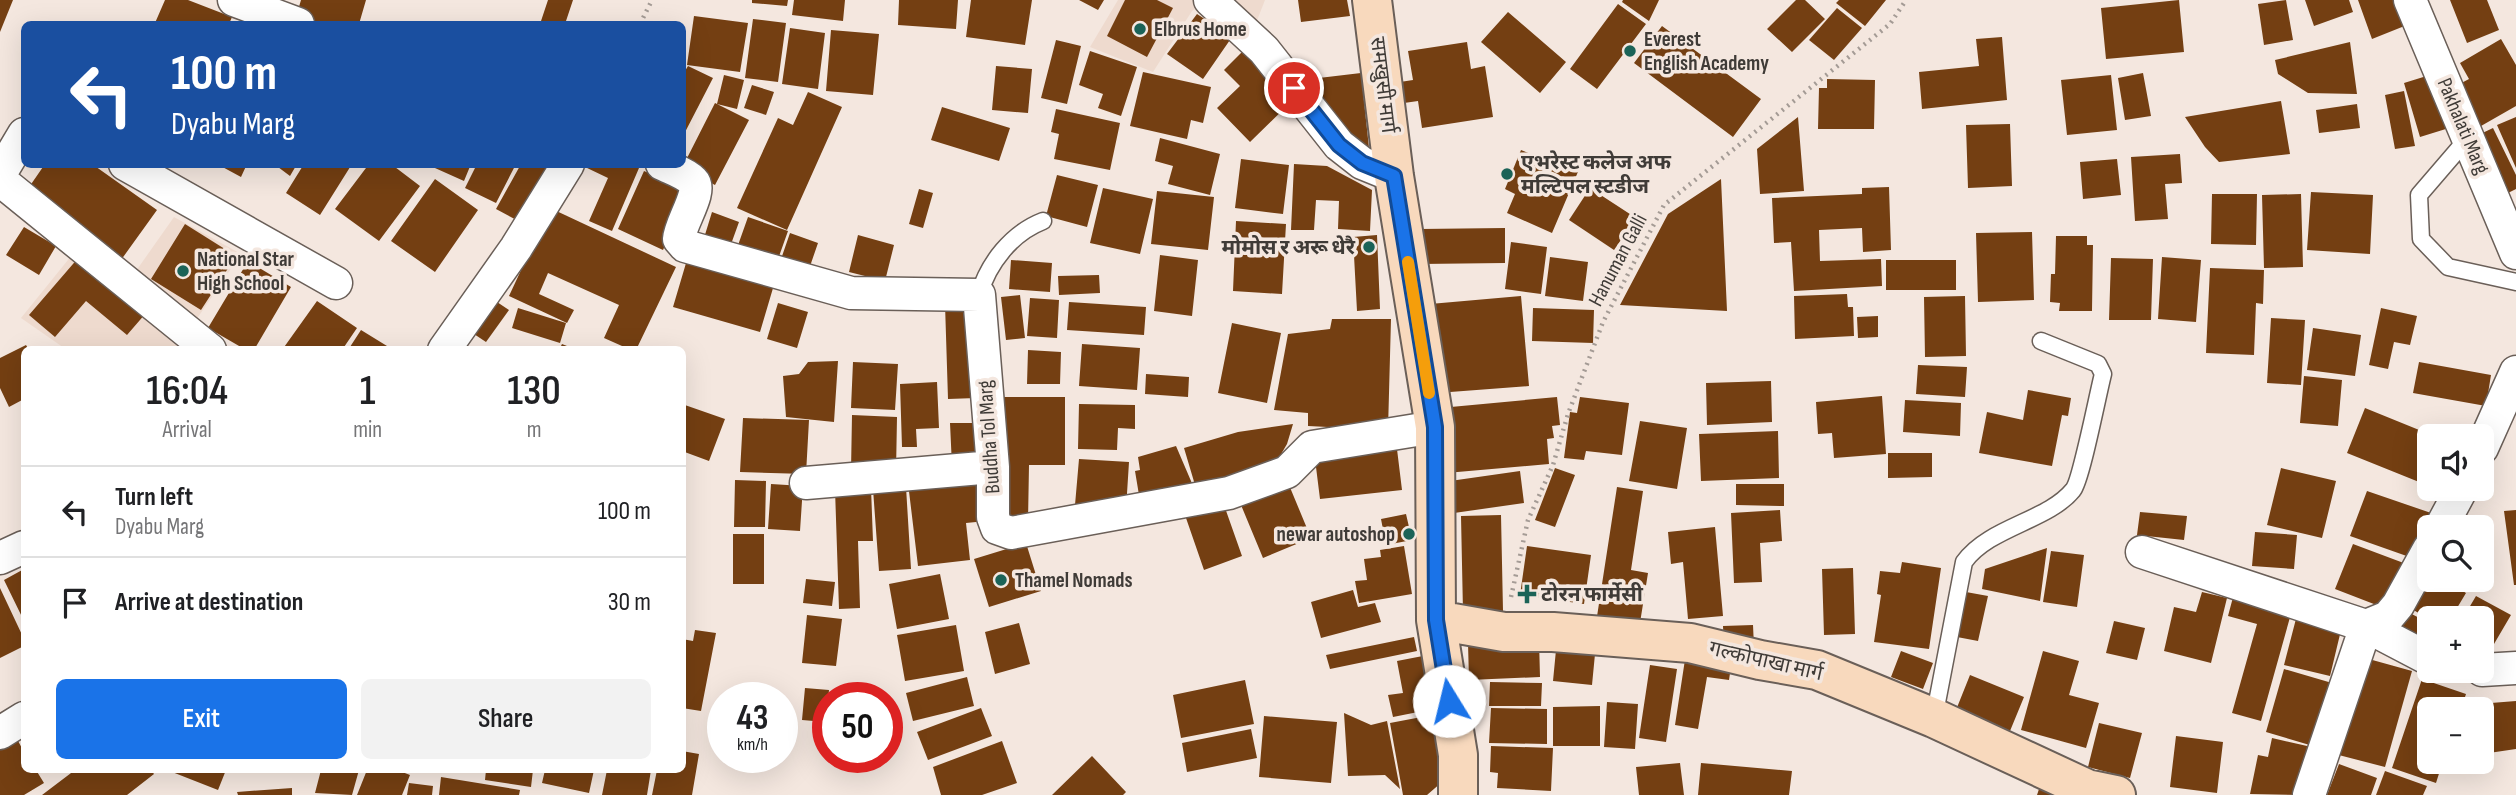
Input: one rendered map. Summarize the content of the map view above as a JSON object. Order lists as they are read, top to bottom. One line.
{"streets":{"main road":["समखुसी मार्ग","गल्कोपाखा मार्ग"],"street":["Pakhalati Marg","Buddha Tol Marg"],"path":["Hanuman Galli"]},"crossings":[["समखुसी मार्ग","Buddha Tol Marg"],["समखुसी मार्ग","गल्कोपाखा मार्ग"],["Hanuman Galli","गल्कोपाखा मार्ग"]],"places":{"other":["Elbrus Home","Everest English Academy","एभरेस्ट कलेज अफ मल्टिपल स्टडीज","मोमोस र अरू धेरै","National Star High School","newar autoshop","Thamel Nomads"],"health":["टोरन फार्मेसी"]},"page":{"turn":["100 m","Dyabu Marg"],"eta":["16:04","Arrival","1","min","130","m"],"map_buttons":["+","−"],"list":[{"name":"Turn left","note":"Dyabu Marg","value":"100 m"},{"name":"Arrive at destination","value":"30 m"}],"buttons":["Exit","Share"],"speed":"43 km/h","limit":"50"}}
